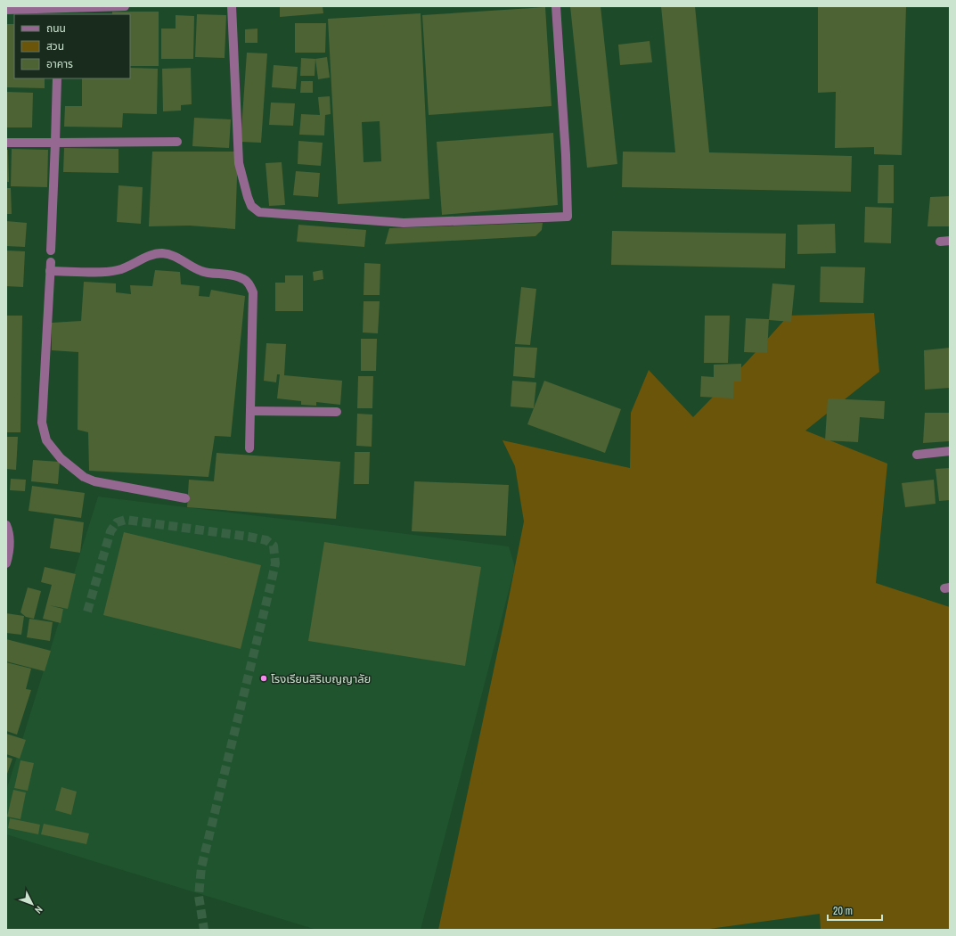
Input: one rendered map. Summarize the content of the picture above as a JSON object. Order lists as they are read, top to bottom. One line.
{"places":["โรงเรียนสิริเบญญาลัย"],"legend":["ถนน","สวน","อาคาร"],"scale_bar":"20 m","north":"bottom right"}
